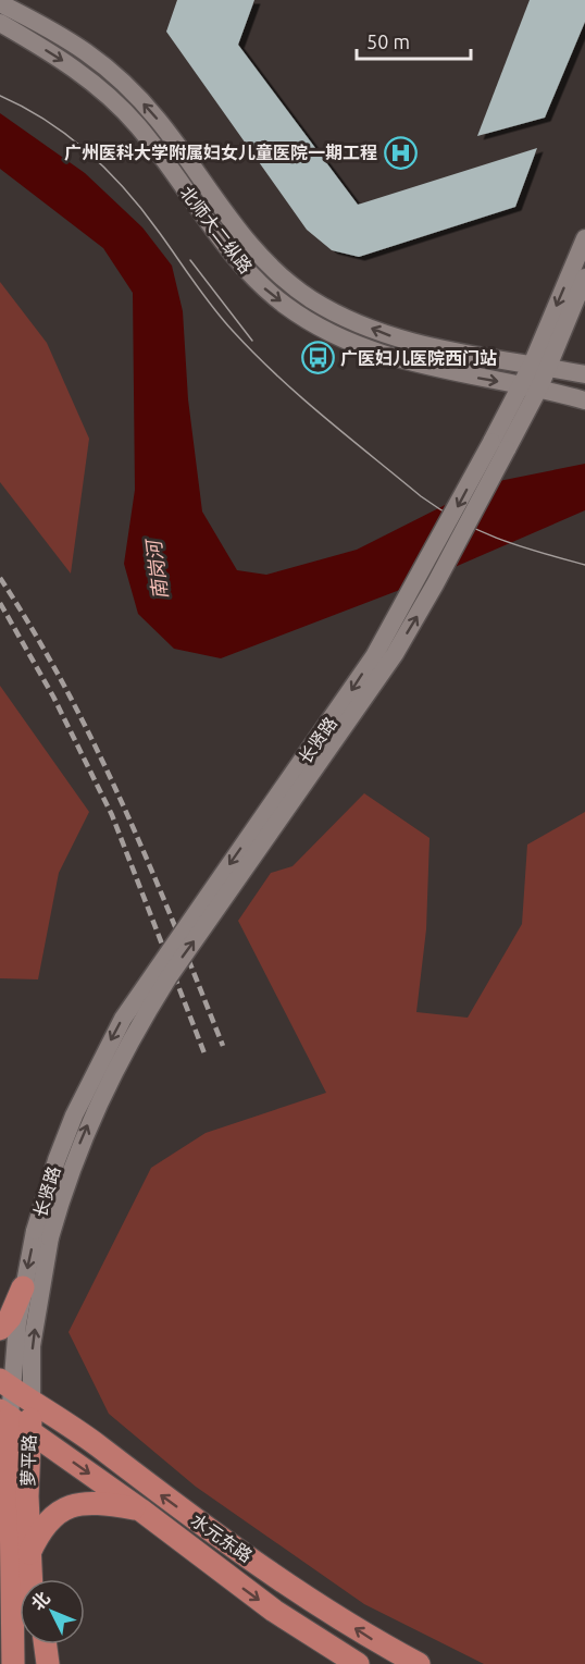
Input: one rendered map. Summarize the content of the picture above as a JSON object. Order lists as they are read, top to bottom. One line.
{"streets":{"main road":["萝平路","水元东路"],"street":["北师大二纵路","长贤路"]},"crossings":[["北师大二纵路","长贤路"],["萝平路","水元东路"]],"water":["南岗河"],"places":{"hospital":["广州医科大学附属妇女儿童医院一期工程"],"bus stop":["广医妇儿医院西门站"]},"scale_bar":"50 m","north":"top left"}
